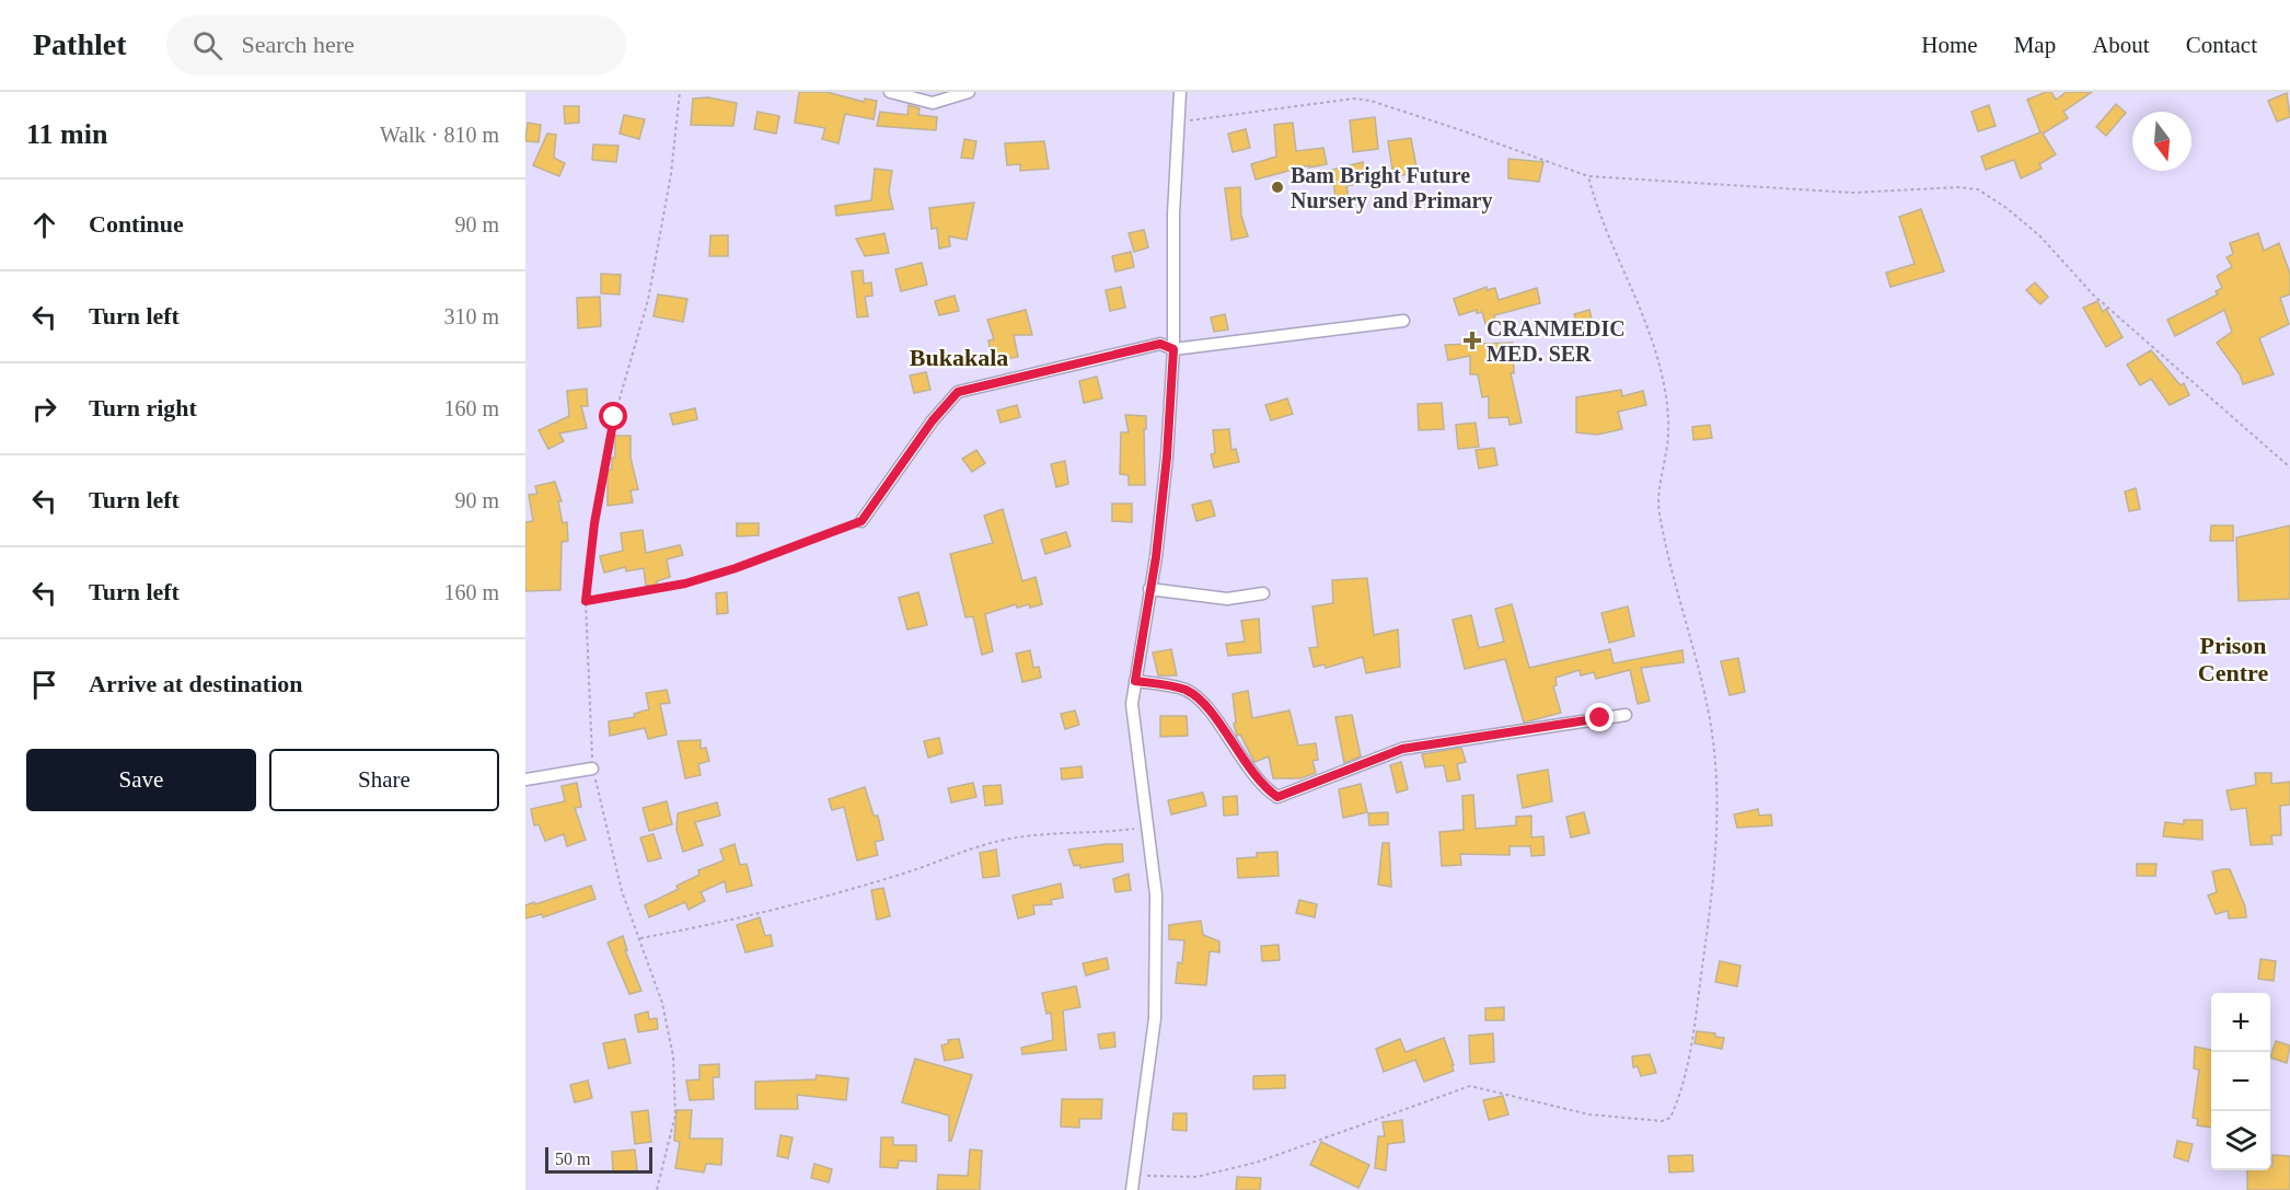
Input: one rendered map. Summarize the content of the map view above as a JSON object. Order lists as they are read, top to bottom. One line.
{"districts":["Bukakala","Prison Centre"],"places":{"other":["Bam Bright Future Nursery and Primary"],"health":["CRANMEDIC MED. SER"]},"scale_bar":"50 m","north":"bottom","page":{"header":"Pathlet","search":"Search here","nav":["Home","Map","About","Contact"],"heading":["11 min","Walk · 810 m"],"list":[["Continue","90 m"],["Turn left","310 m"],["Turn right","160 m"],["Turn left","90 m"],["Turn left","160 m"],"Arrive at destination"],"buttons":["Save","Share"],"map_buttons":["+","−"],"scale":"50 m"}}
